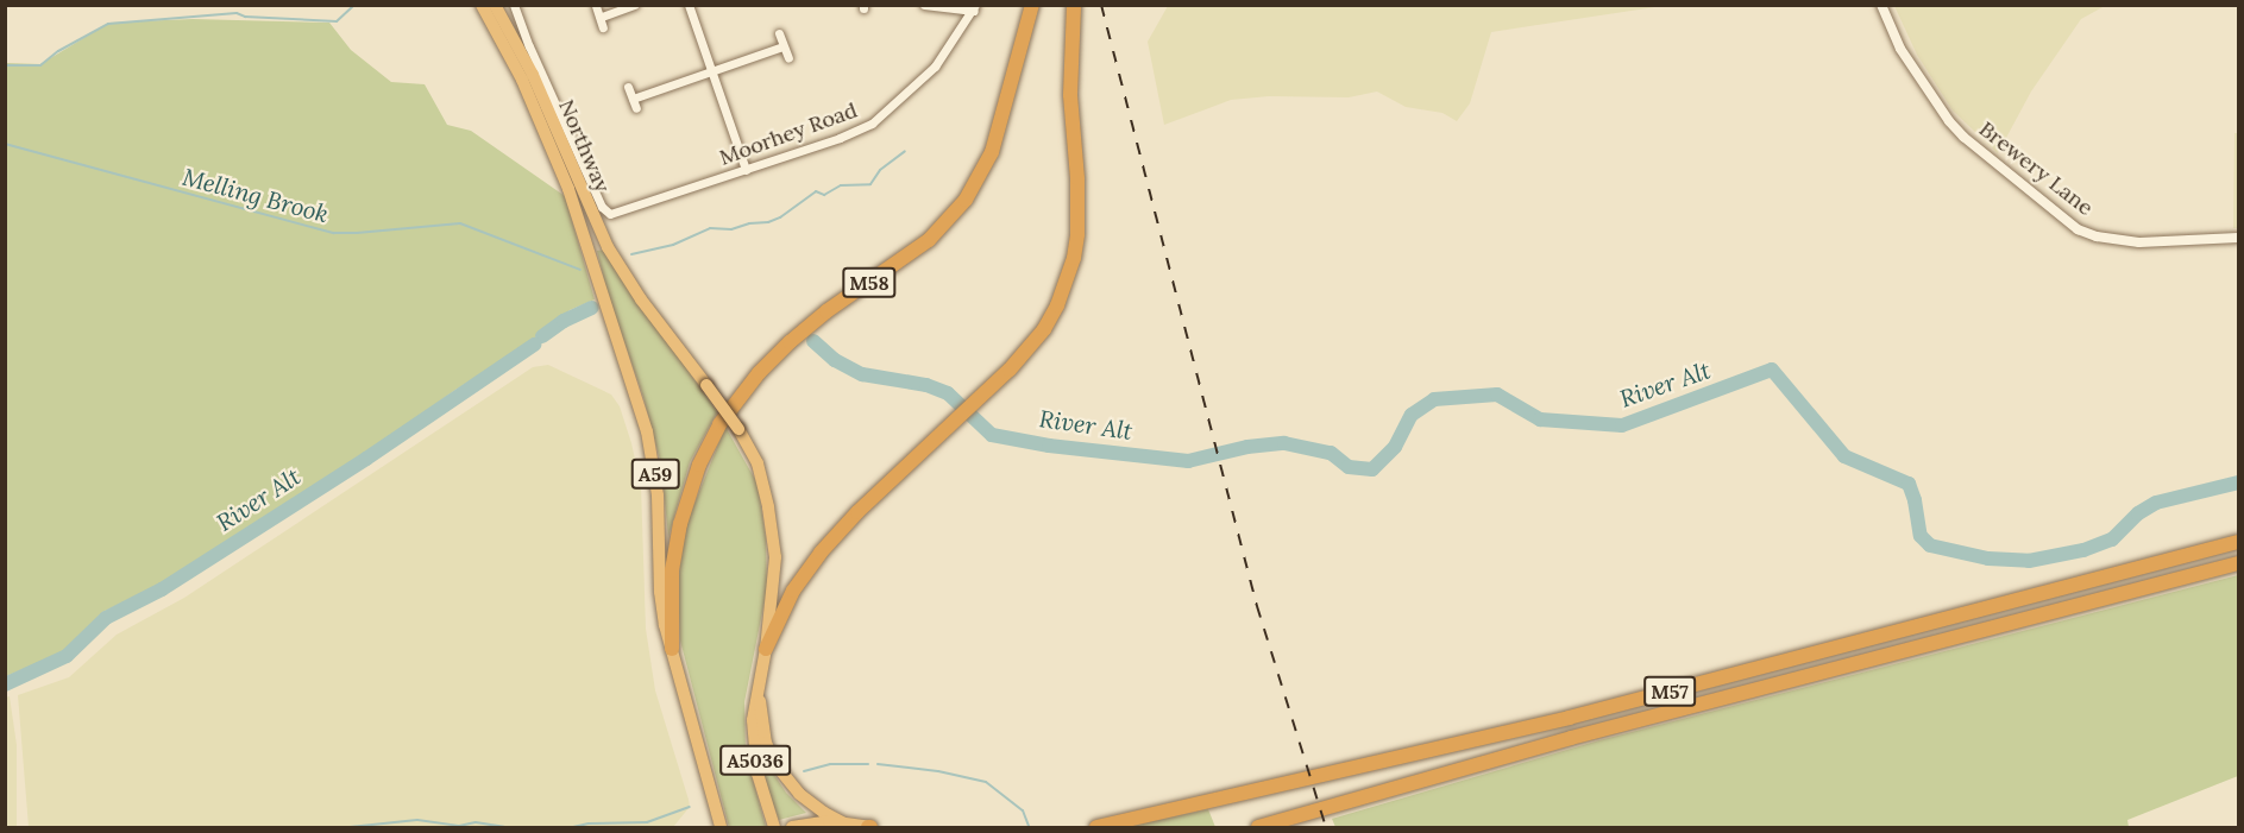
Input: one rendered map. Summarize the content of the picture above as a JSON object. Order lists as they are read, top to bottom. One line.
{"streets":{"highway":["Northway","M58","A59","M57","A5036"],"street":["Moorhey Road","Brewery Lane"]},"crossings":[["Moorhey Road","Northway"],["Northway","M58"],["Northway","A59"],["Northway","A5036"],["M58","A59"]],"water":["Melling Brook","River Alt"]}
